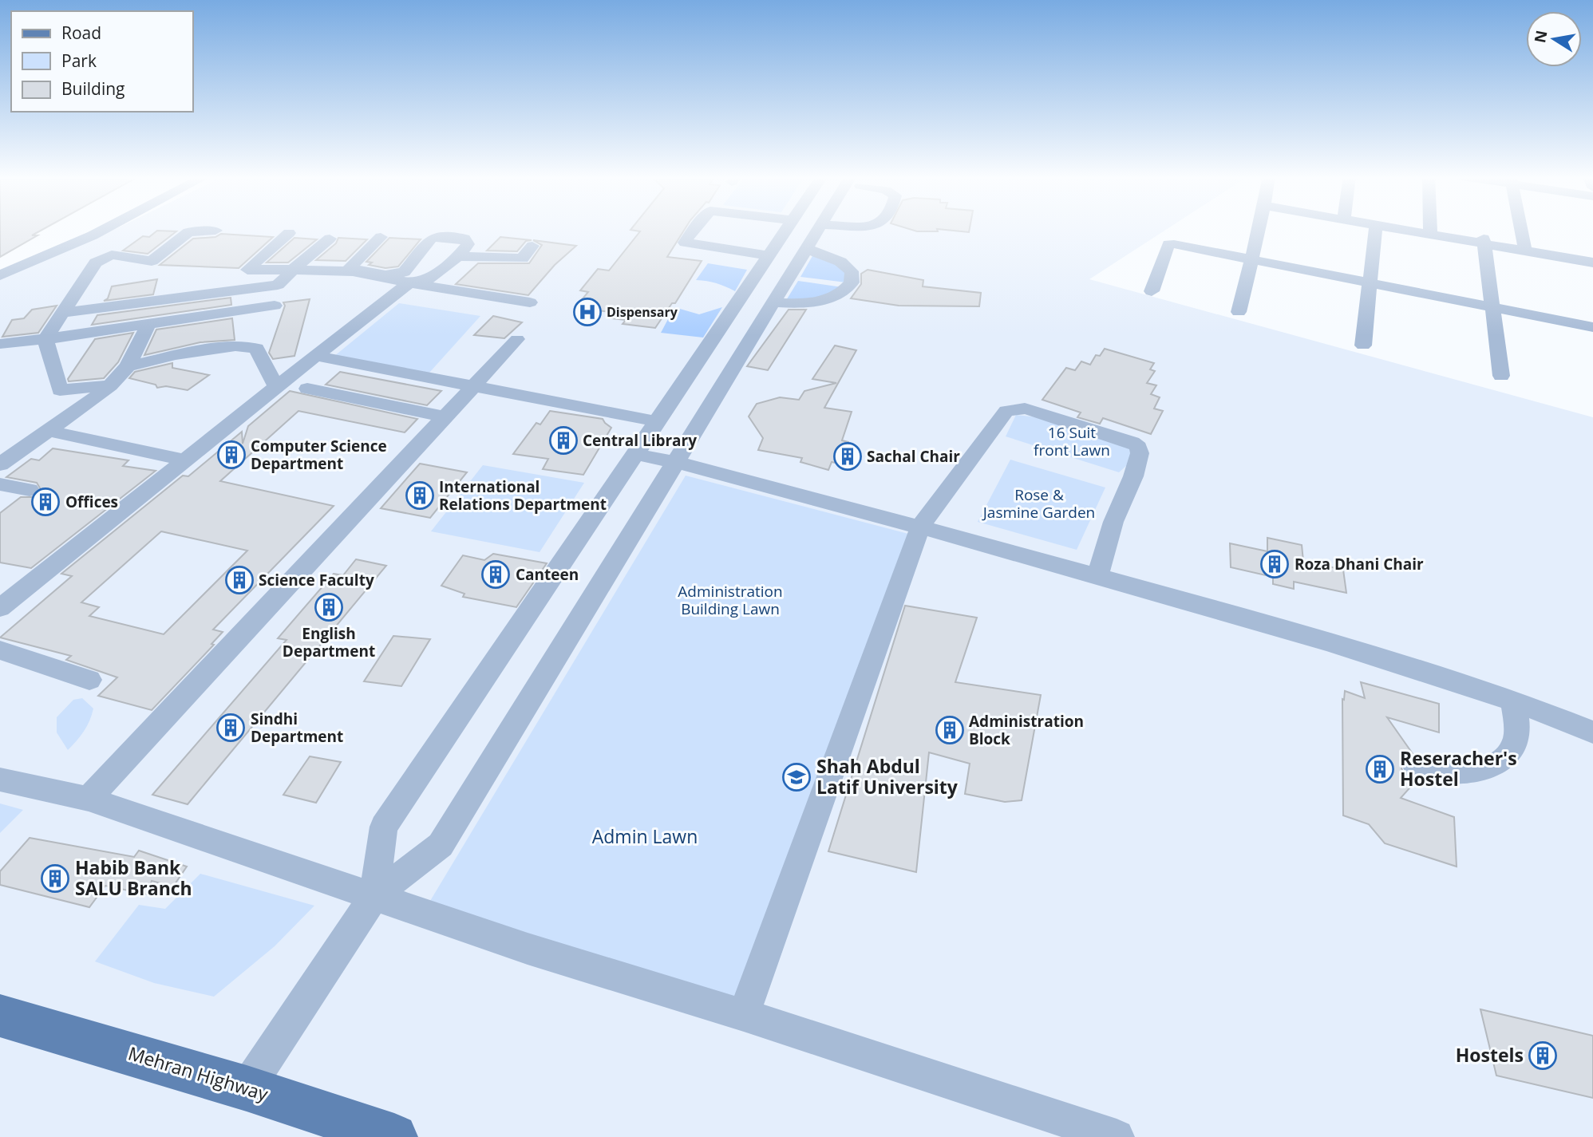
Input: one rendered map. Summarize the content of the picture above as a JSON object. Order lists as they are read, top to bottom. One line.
{"streets":{"main road":["Mehran Highway"]},"parks":["16 Suit front Lawn","Rose & Jasmine Garden","Administration Building Lawn","Admin Lawn"],"places":{"hospital":["Dispensary"],"building":["Central Library","Computer Science Department","Sachal Chair","International Relations Department","Offices","Roza Dhani Chair","Canteen","Science Faculty","English Department","Sindhi Department","Administration Block","Reseracher's Hostel","Habib Bank SALU Branch","Hostels"],"school or university":["Shah Abdul Latif University"]},"legend":["Road","Park","Building"],"north":"left"}
